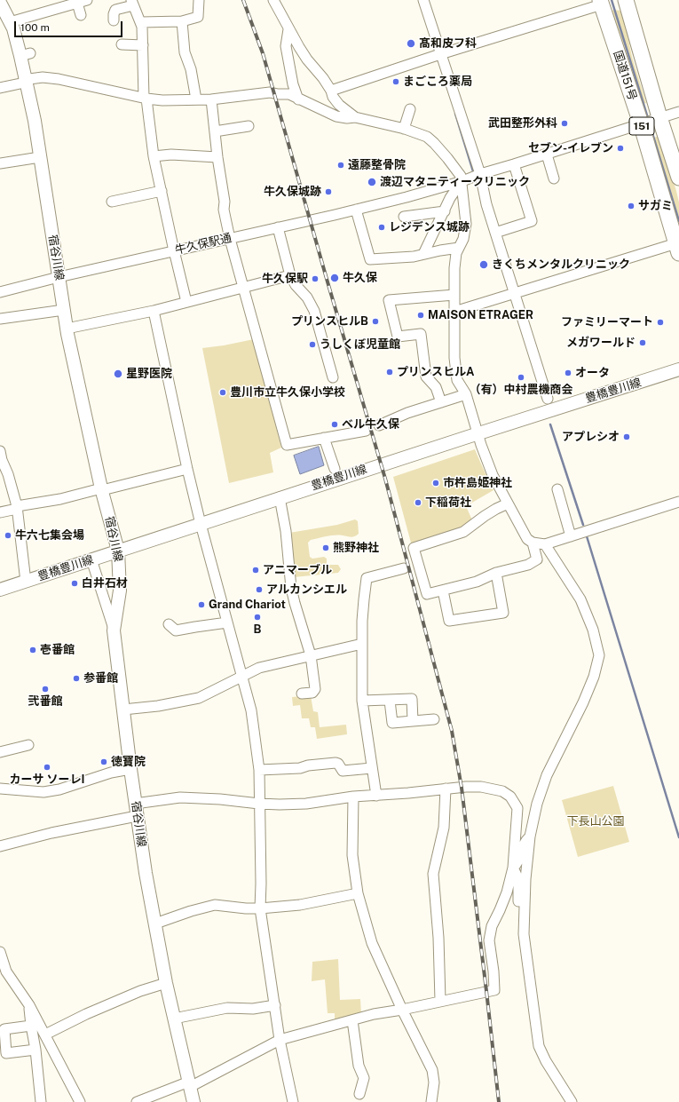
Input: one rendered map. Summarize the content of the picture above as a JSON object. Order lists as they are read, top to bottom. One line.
{"streets":{"highway":["国道151号","151"],"main road":["宿谷川線","豊橋豊川線"],"street":["牛久保駅通"]},"crossings":[["国道151号","牛久保駅通"],["牛久保駅通","宿谷川線"],["宿谷川線","豊橋豊川線"]],"parks":["下長山公園"],"places":["髙和皮フ科","まごころ薬局","武田整形外科","セブン-イレブン","遠藤整骨院","渡辺マタニティークリニック","牛久保城跡","サガミ","レジデンス城跡","きくちメンタルクリニック","牛久保","牛久保駅","MAISON ETRAGER","プリンスヒルB","ファミリーマート","メガワールド","うしくぼ児童館","プリンスヒルA","オータ","星野医院","（有）中村農機商会","豊川市立牛久保小学校","ベル牛久保","アプレシオ","市杵島姫神社","下稲荷社","牛六七集会場","熊野神社","アニマーブル","白井石材","アルカンシエル","Grand Chariot","B","壱番館","参番館","弐番館","徳寶院","カーサ ソーレI"],"scale_bar":"100 m"}
